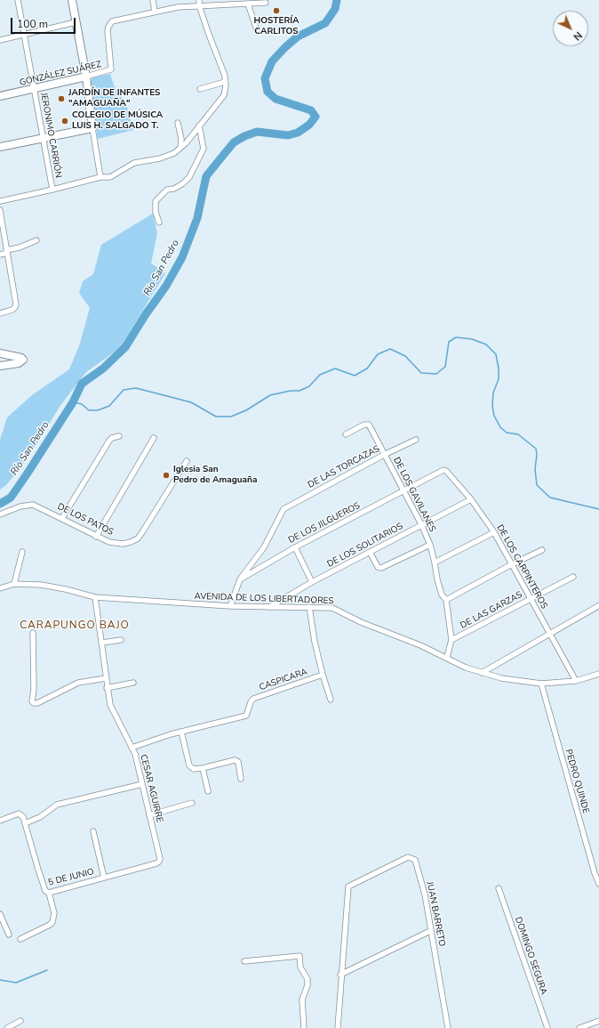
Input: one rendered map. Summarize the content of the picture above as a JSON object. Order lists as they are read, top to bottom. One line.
{"streets":{"street":["GONZÁLEZ SUÁREZ","JERONIMO CARRIÓN","DE LAS TORCAZAS","DE LOS GAVILANES","DE LOS PATOS","DE LOS JILGUEROS","DE LOS SOLITARIOS","DE LOS CARPINTEROS","AVENIDA DE LOS LIBERTADORES","DE LAS GARZAS","CASPICARA","PEDRO QUINDE","CESAR AGUIRRE","5 DE JUNIO","JUAN BARRETO","DOMINGO SEGURA"]},"crossings":[["GONZÁLEZ SUÁREZ","JERONIMO CARRIÓN"],["DE LAS TORCAZAS","DE LOS GAVILANES"],["DE LAS TORCAZAS","DE LOS JILGUEROS"],["DE LOS GAVILANES","DE LOS JILGUEROS"],["DE LOS GAVILANES","DE LOS SOLITARIOS"],["DE LOS GAVILANES","DE LAS GARZAS"],["DE LOS JILGUEROS","DE LOS CARPINTEROS"],["DE LOS SOLITARIOS","DE LOS CARPINTEROS"],["DE LOS SOLITARIOS","AVENIDA DE LOS LIBERTADORES"],["DE LOS CARPINTEROS","AVENIDA DE LOS LIBERTADORES"],["DE LOS CARPINTEROS","DE LAS GARZAS"],["AVENIDA DE LOS LIBERTADORES","PEDRO QUINDE"],["AVENIDA DE LOS LIBERTADORES","CESAR AGUIRRE"],["CASPICARA","CESAR AGUIRRE"],["CESAR AGUIRRE","5 DE JUNIO"]],"districts":["CARAPUNGO BAJO"],"water":["Rio San Pedro","Río San Pedro"],"places":["HOSTERÍA CARLITOS","JARDÍN DE INFANTES \"AMAGUAÑA\"","COLEGIO DE MÚSICA LUIS H. SALGADO T.","Iglesia San Pedro de Amaguaña"],"scale_bar":"100 m","north":"bottom right"}
